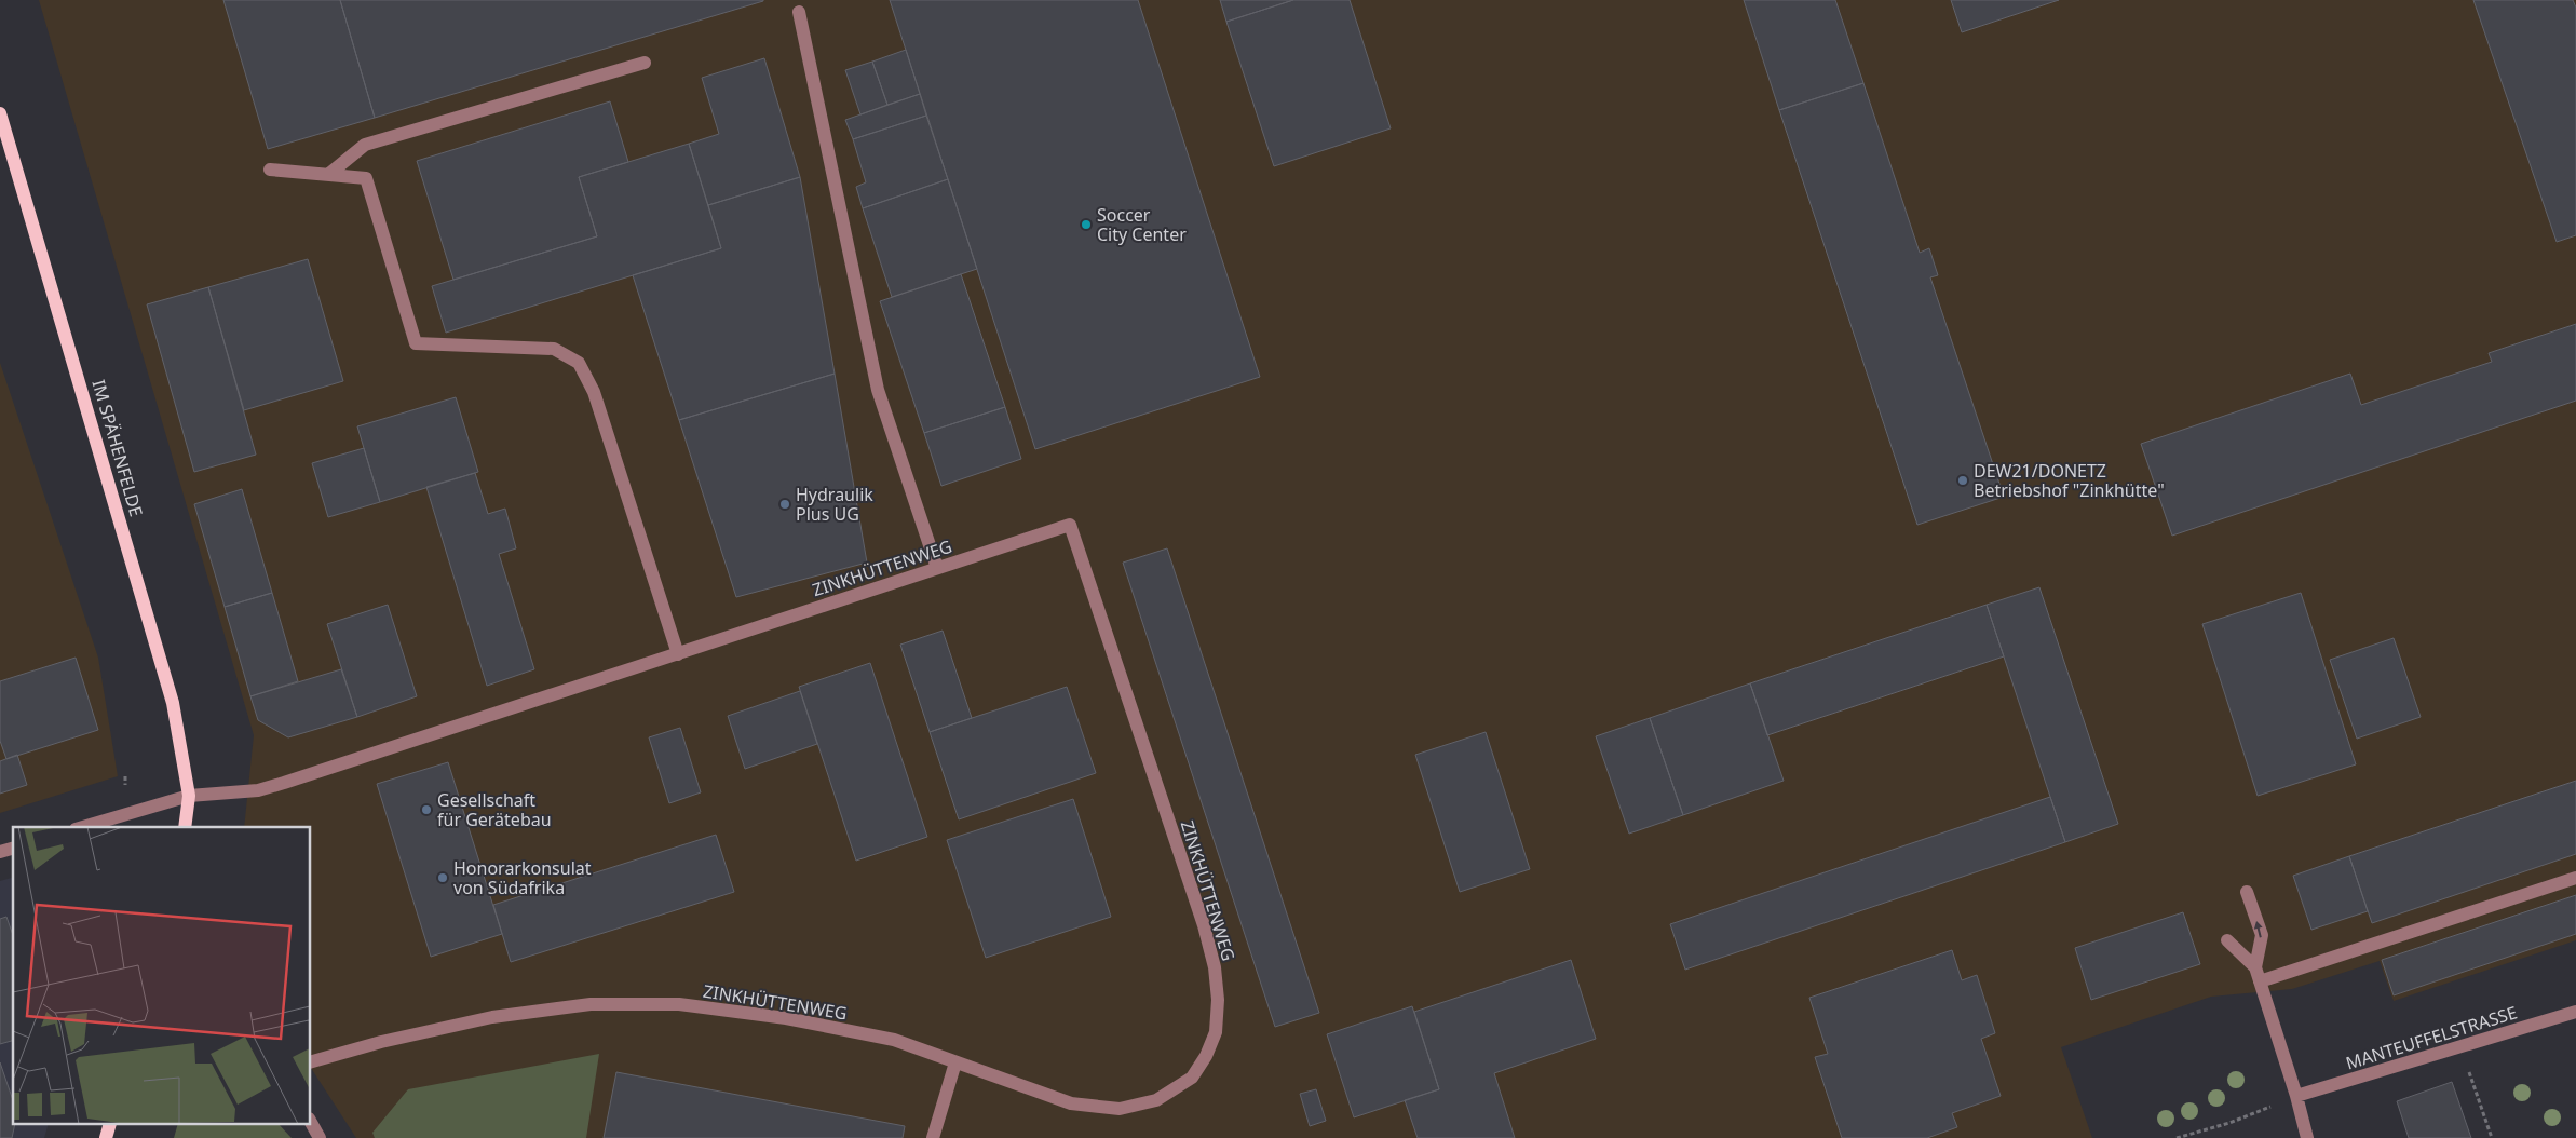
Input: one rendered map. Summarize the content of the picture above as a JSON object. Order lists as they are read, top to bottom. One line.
{"streets":{"main road":["IM SPÄHENFELDE"],"street":["ZINKHÜTTENWEG","MANTEUFFELSTRASSE"]},"crossings":[["IM SPÄHENFELDE","ZINKHÜTTENWEG"]],"places":["Soccer City Center","DEW21/DONETZ Betriebshof \"Zinkhütte\"","Hydraulik Plus UG","Gesellschaft für Gerätebau","Honorarkonsulat von Südafrika"]}
